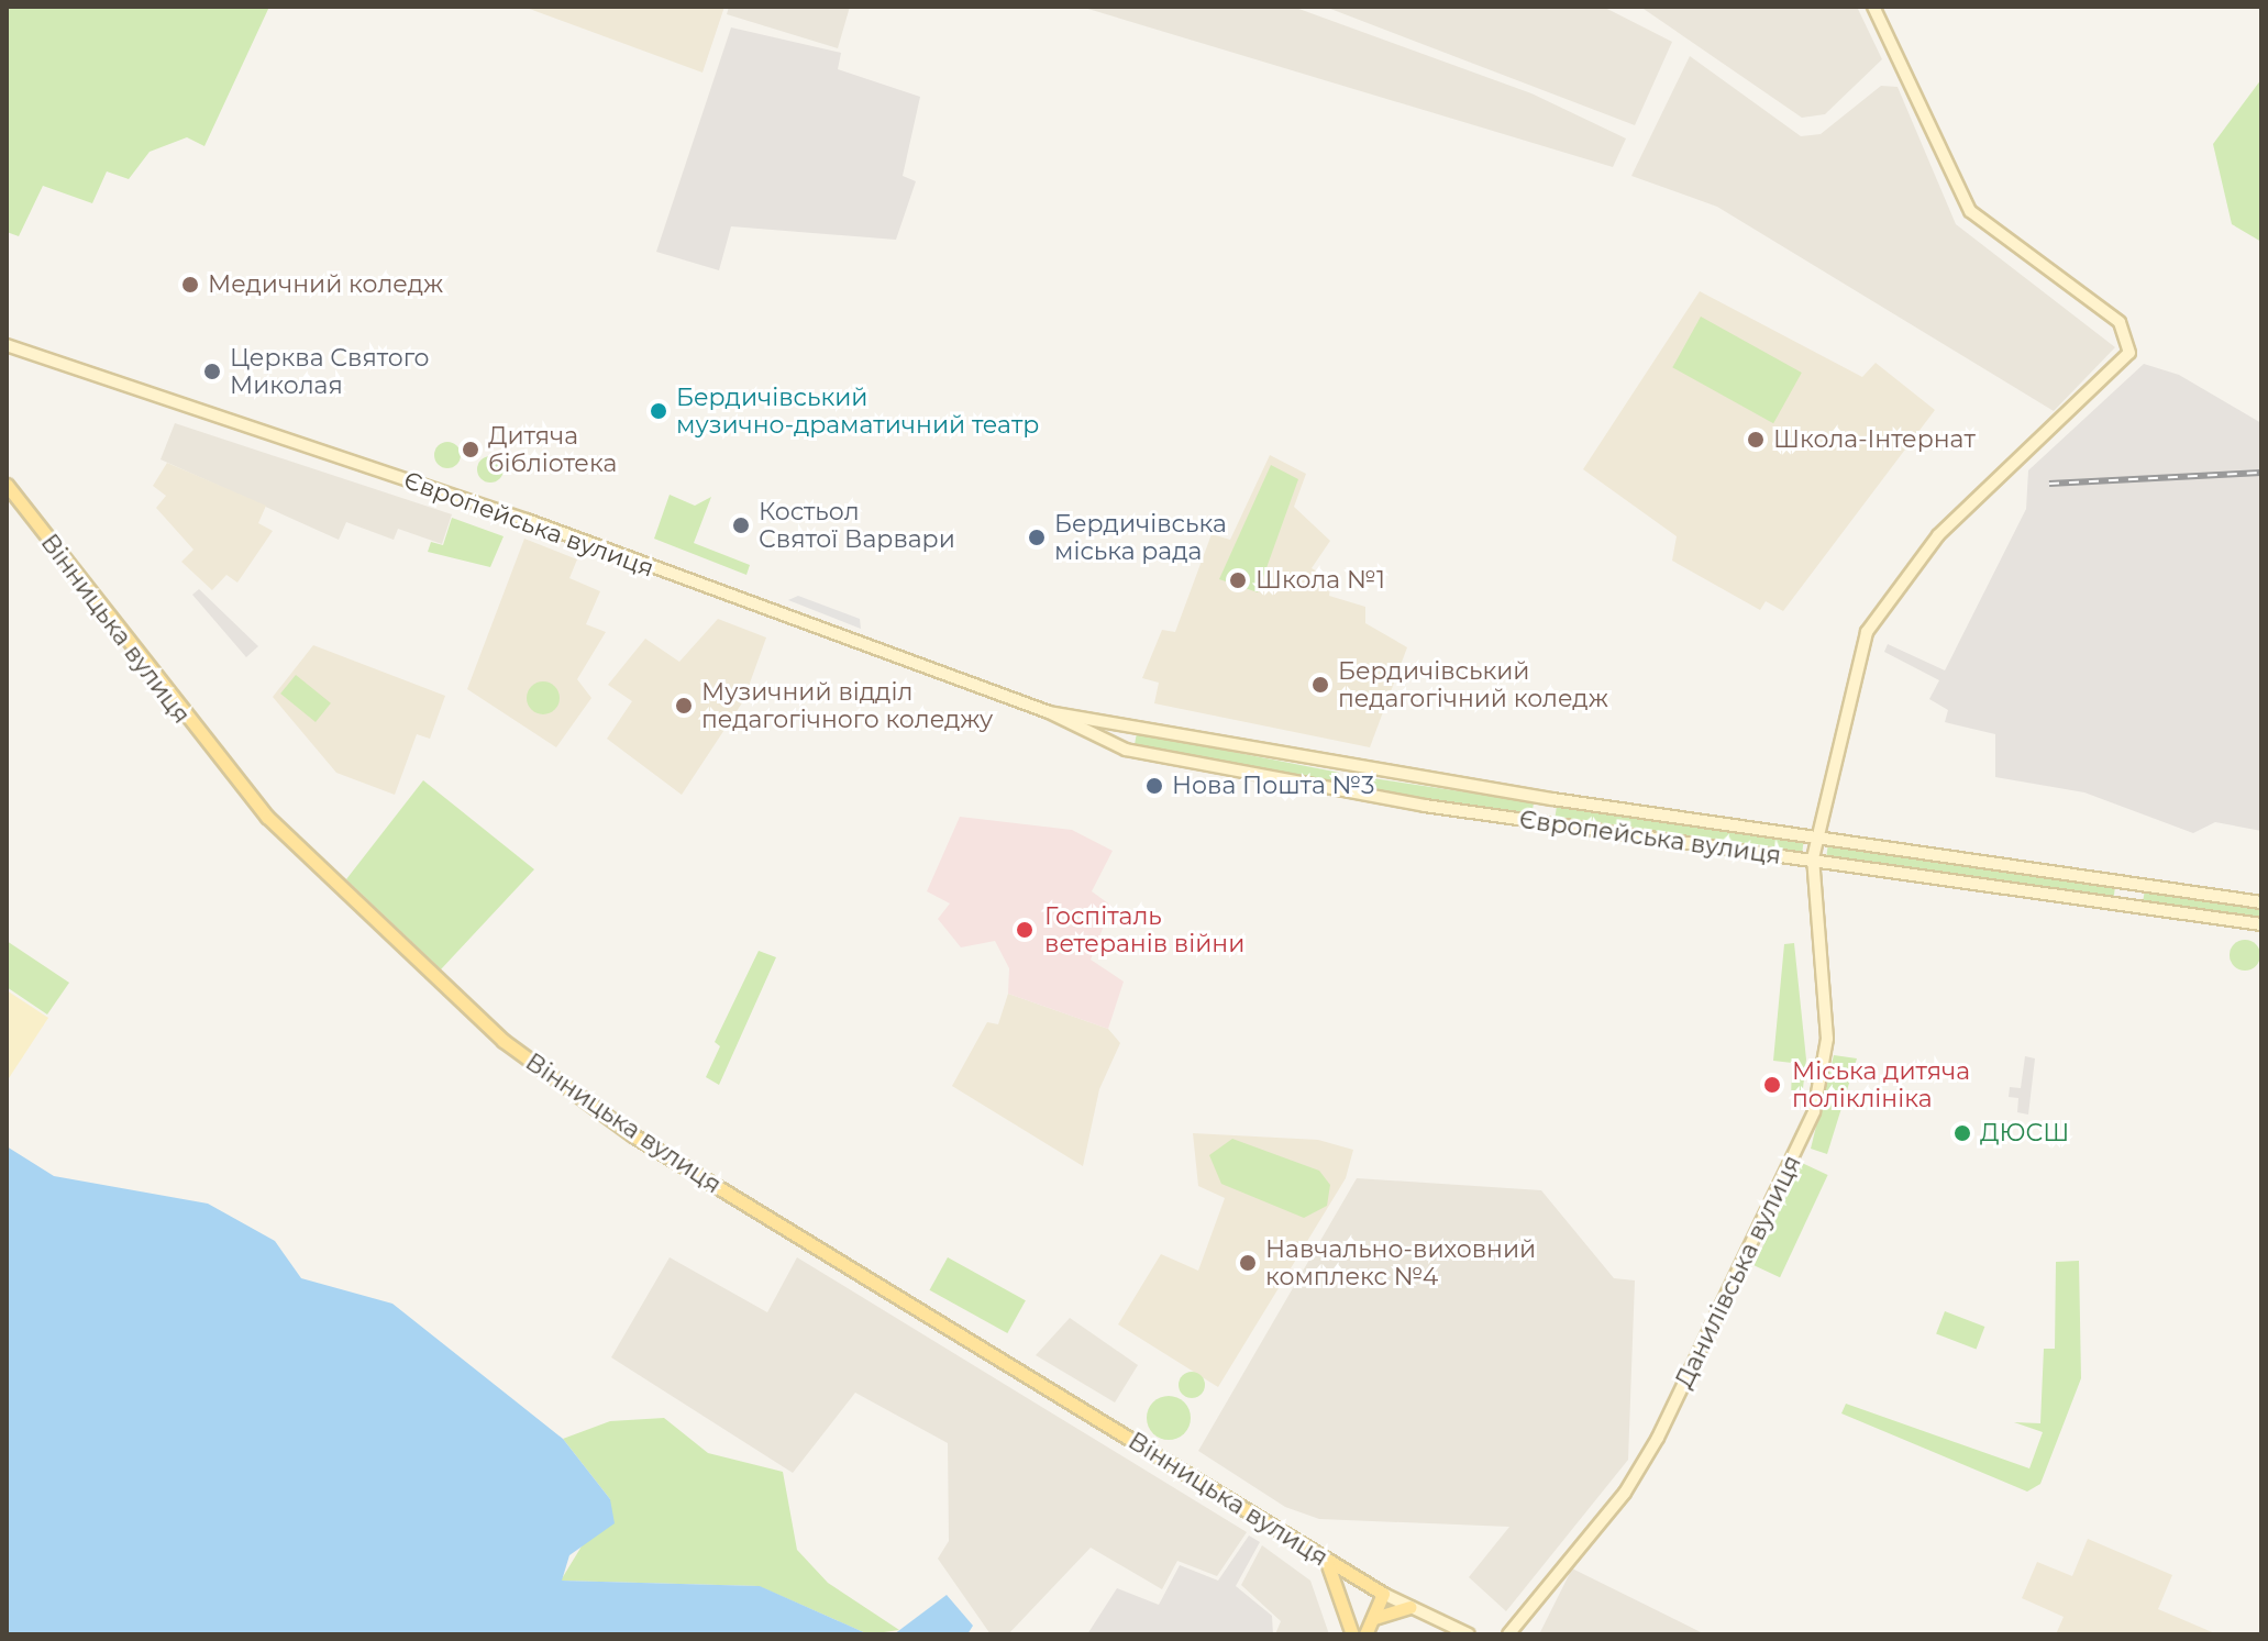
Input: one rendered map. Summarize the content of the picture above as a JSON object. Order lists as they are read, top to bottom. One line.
{"streets":{"main road":["Вінницька вулиця"],"street":["Європейська вулиця","Данилівська вулиця"]},"crossings":[["Європейська вулиця","Данилівська вулиця"]],"places":["Медичний коледж","Церква Святого Миколая","Бердичівський музично-драматичний театр","Школа-Інтернат","Дитяча бібліотека","Костьол Святої Варвари","Бердичівська міська рада","Школа №1","Бердичівський педагогічний коледж","Музичний відділ педагогічного коледжу","Нова Пошта №3","Госпіталь ветеранів війни","Міська дитяча поліклініка","ДЮСШ","Навчально-виховний комплекс №4"]}
